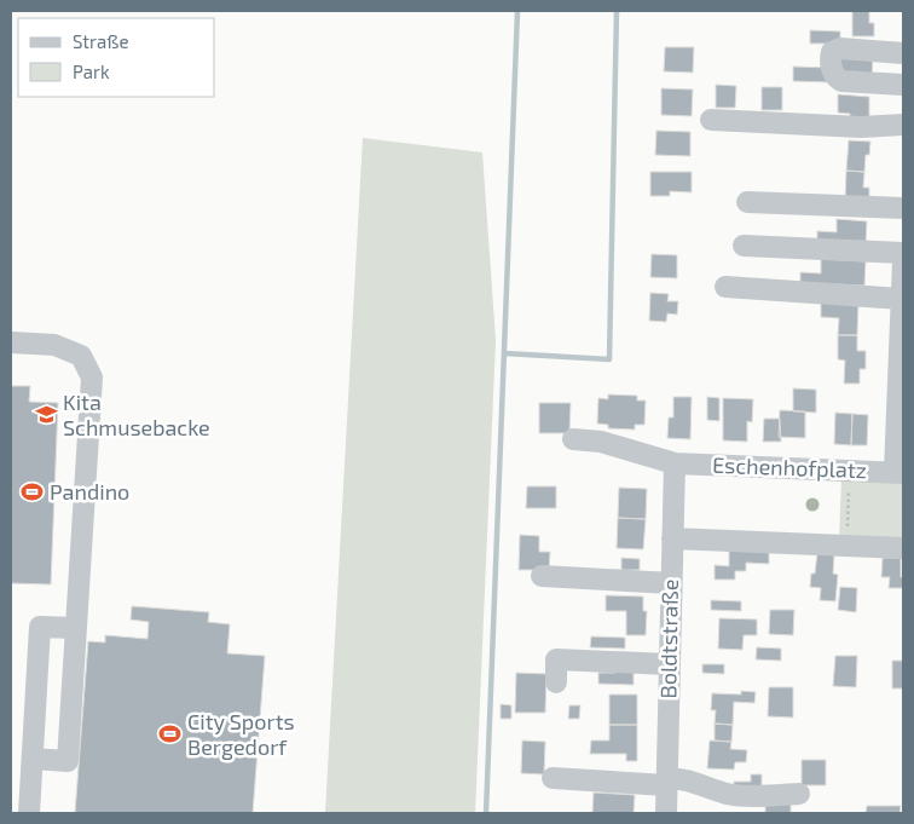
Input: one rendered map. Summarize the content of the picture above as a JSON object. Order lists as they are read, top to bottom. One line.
{"streets":{"street":["Eschenhofplatz","Boldtstraße"]},"crossings":[["Eschenhofplatz","Boldtstraße"]],"places":{"school or university":["Kita Schmusebacke"],"sports":["Pandino","City Sports Bergedorf"]},"legend":["Straße","Park"]}
